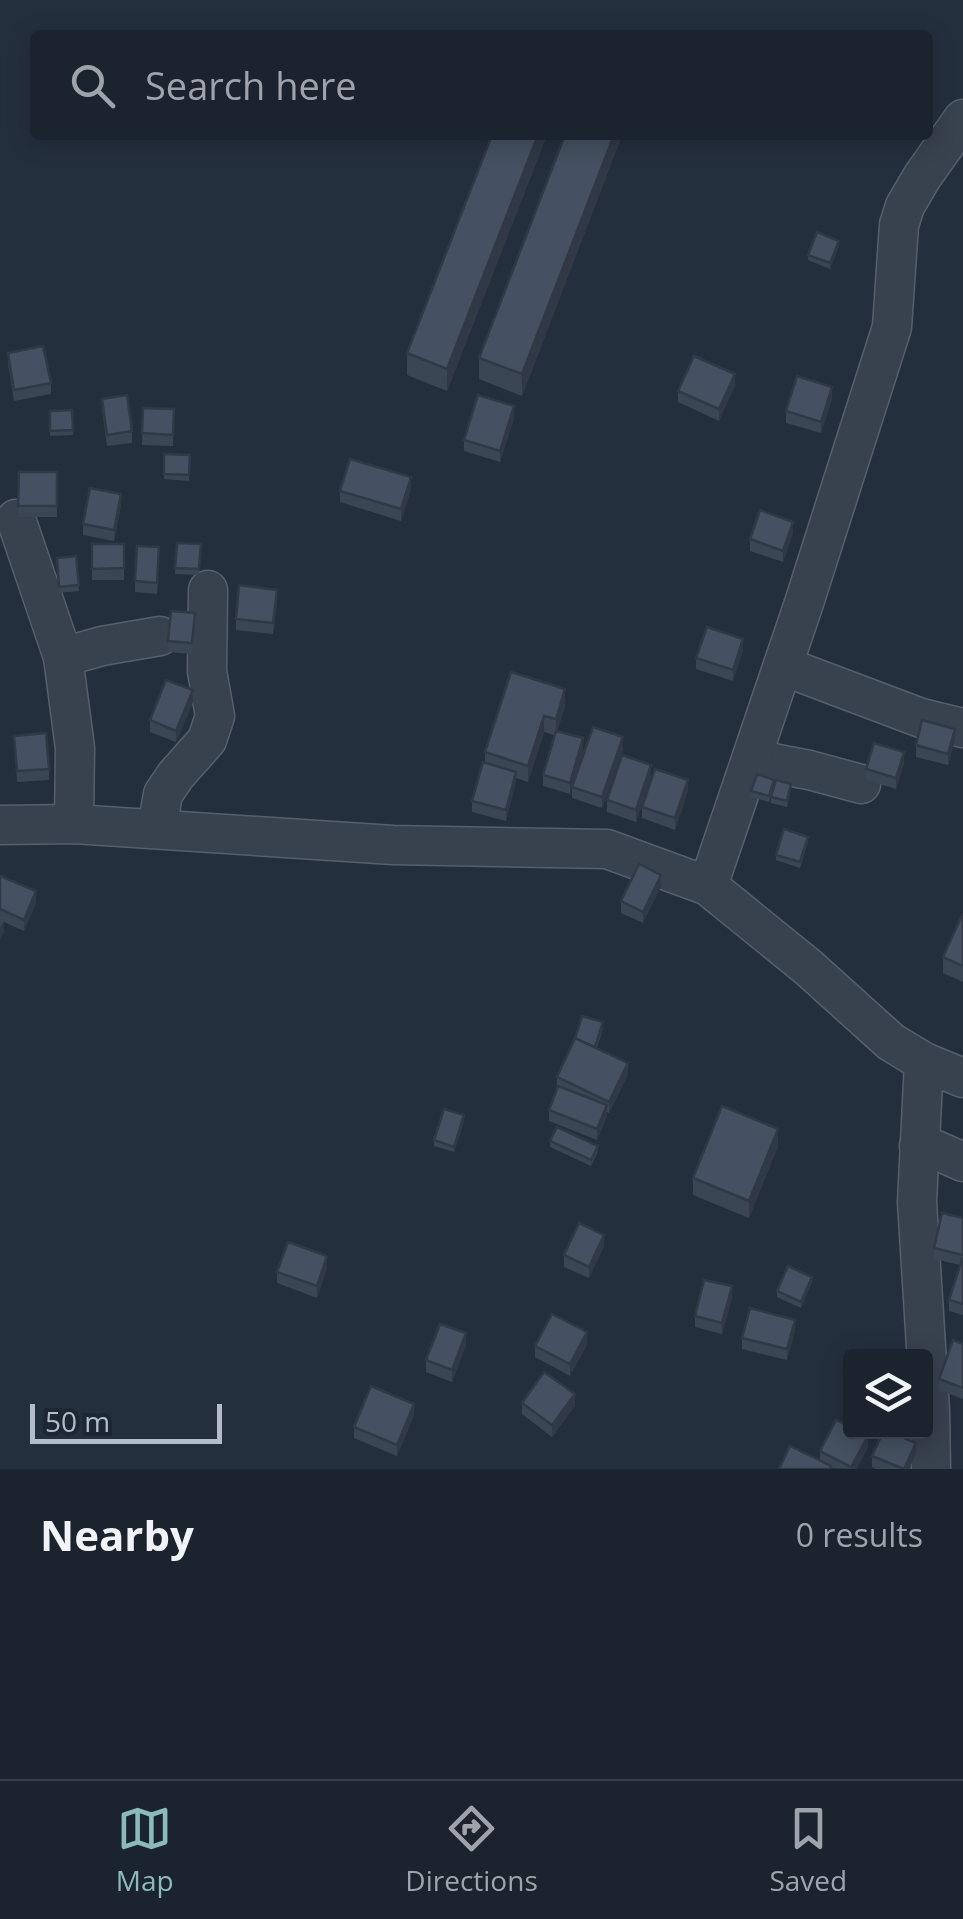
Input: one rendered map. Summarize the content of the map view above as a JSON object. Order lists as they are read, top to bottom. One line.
{"scale_bar":"50 m","page":{"search":"Search here","scale":"50 m","heading":["Nearby","0 results"],"nav":["Map","Directions","Saved"]}}
